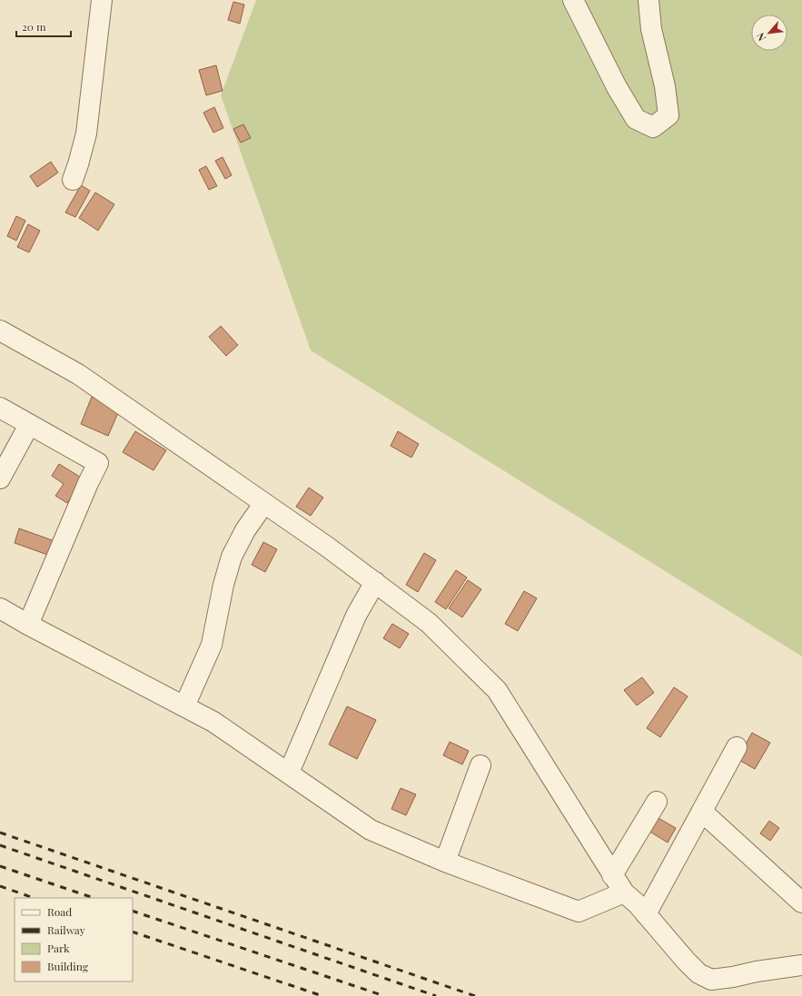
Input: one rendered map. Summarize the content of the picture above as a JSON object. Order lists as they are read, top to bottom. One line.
{"legend":["Road","Railway","Park","Building"],"scale_bar":"20 m","north":"bottom left"}
